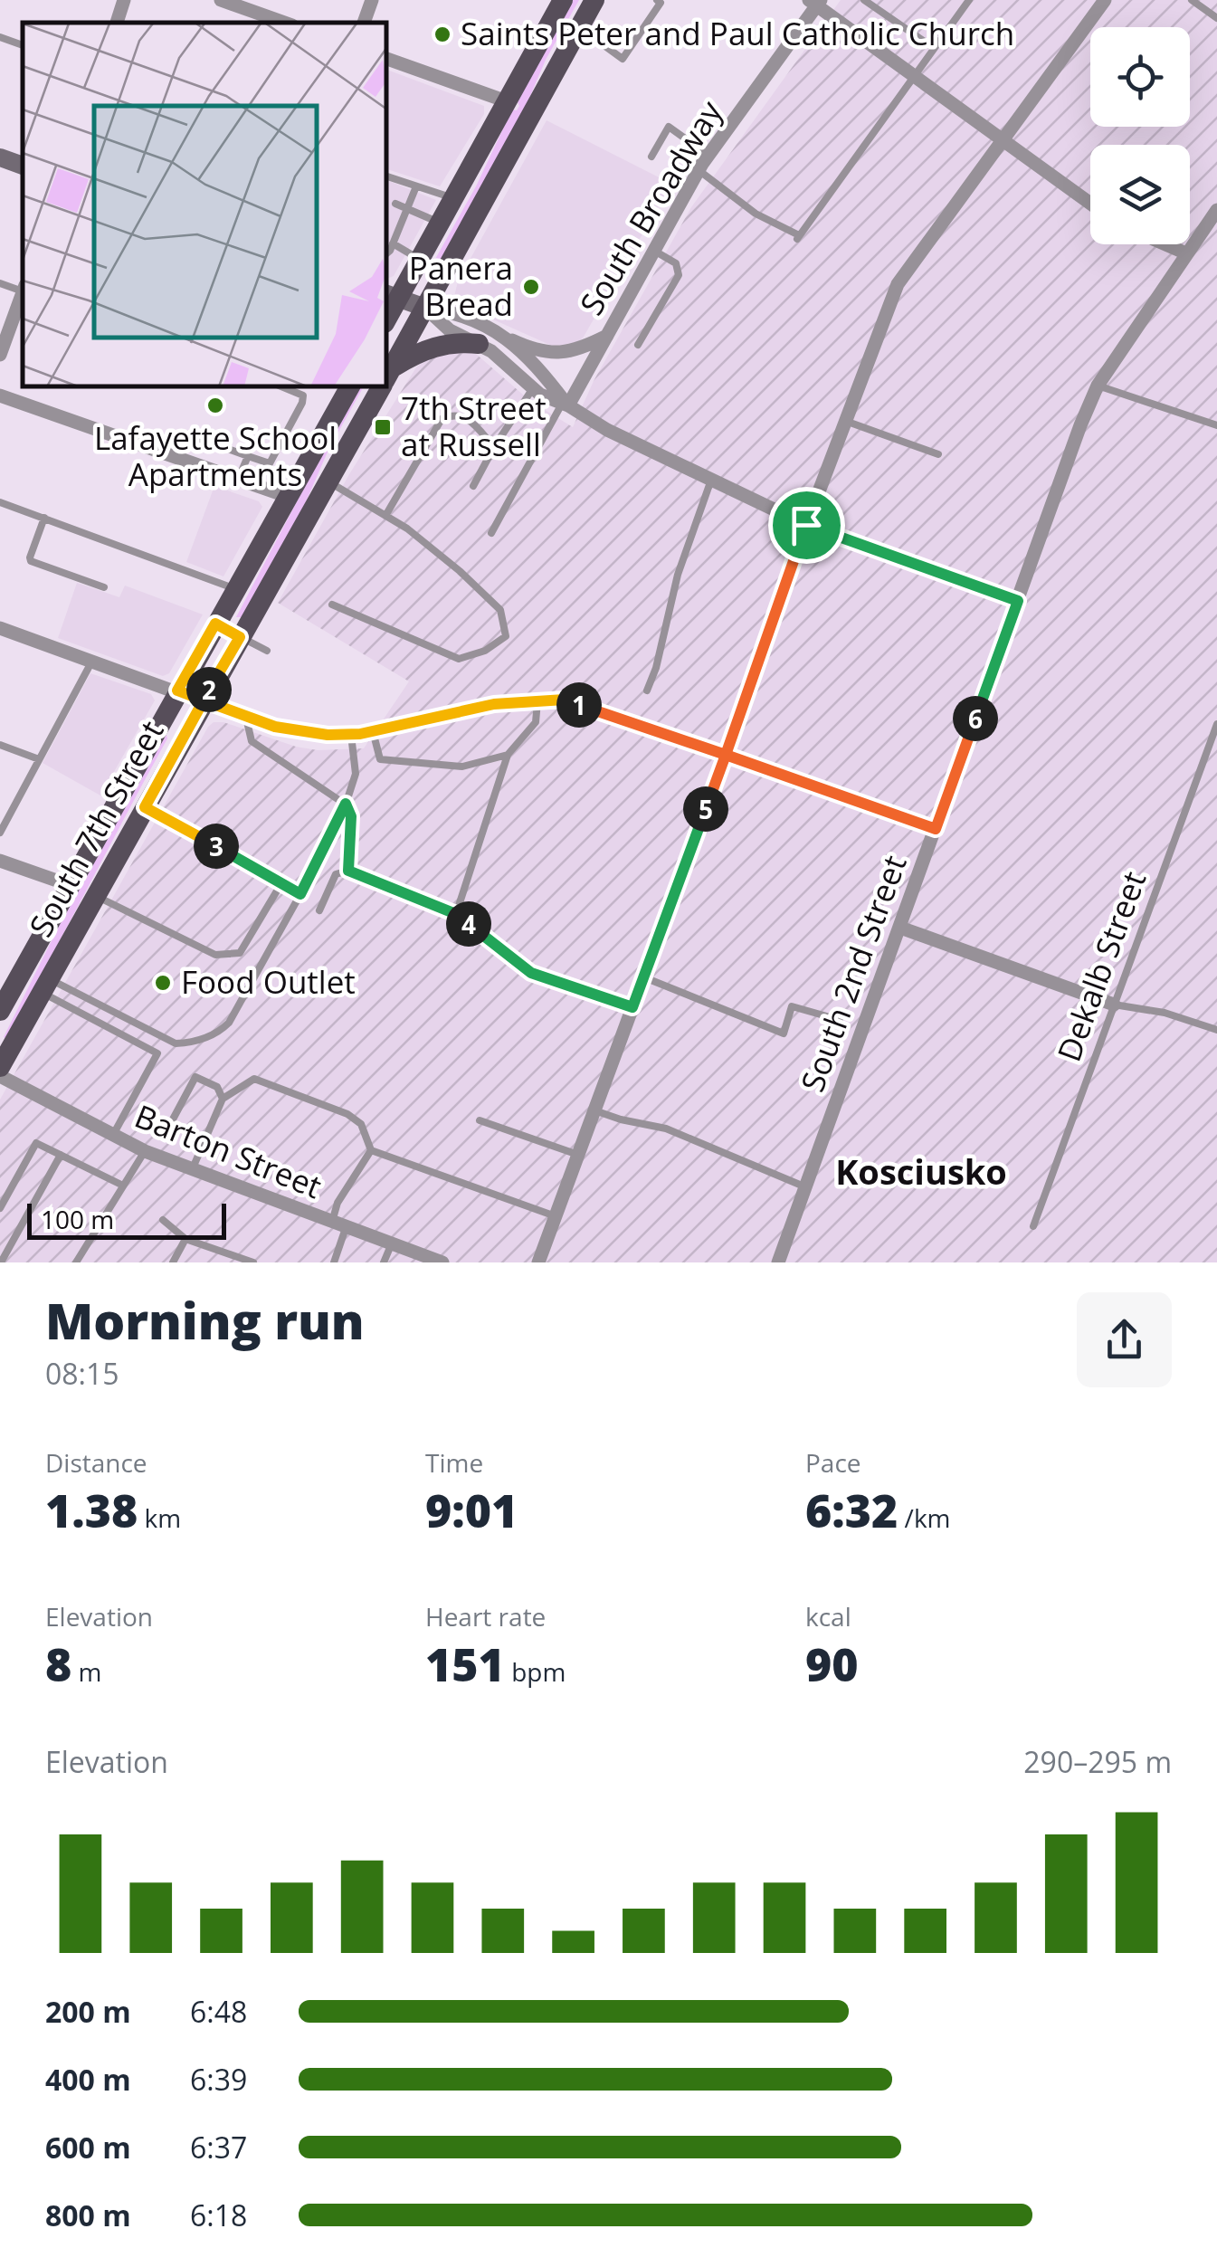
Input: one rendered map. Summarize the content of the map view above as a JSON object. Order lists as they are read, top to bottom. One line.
{"streets":{"main road":["South 7th Street"],"street":["South Broadway","South 2nd Street","Barton Street"],"lane":["Dekalb Street"]},"districts":["Kosciusko"],"places":{"other":["Saints Peter and Paul Catholic Church","Panera Bread","Lafayette School Apartments","Food Outlet"],"transit":["7th Street at Russell"]},"scale_bar":"100 m","page":{"pins":["2","1","6","5","3","4"],"scale":"100 m","heading":["Morning run","08:15"],"stats":[["Distance","1.38 km"],["Time","9:01"],["Pace","6:32 /km"],["Elevation","8 m"],["Heart rate","151 bpm"],["kcal","90"]],"chart":["Elevation","290–295 m"],"list":[{"name":"200 m","note":"6:48"},{"name":"400 m","note":"6:39"},{"name":"600 m","note":"6:37"},{"name":"800 m","note":"6:18"}]}}
